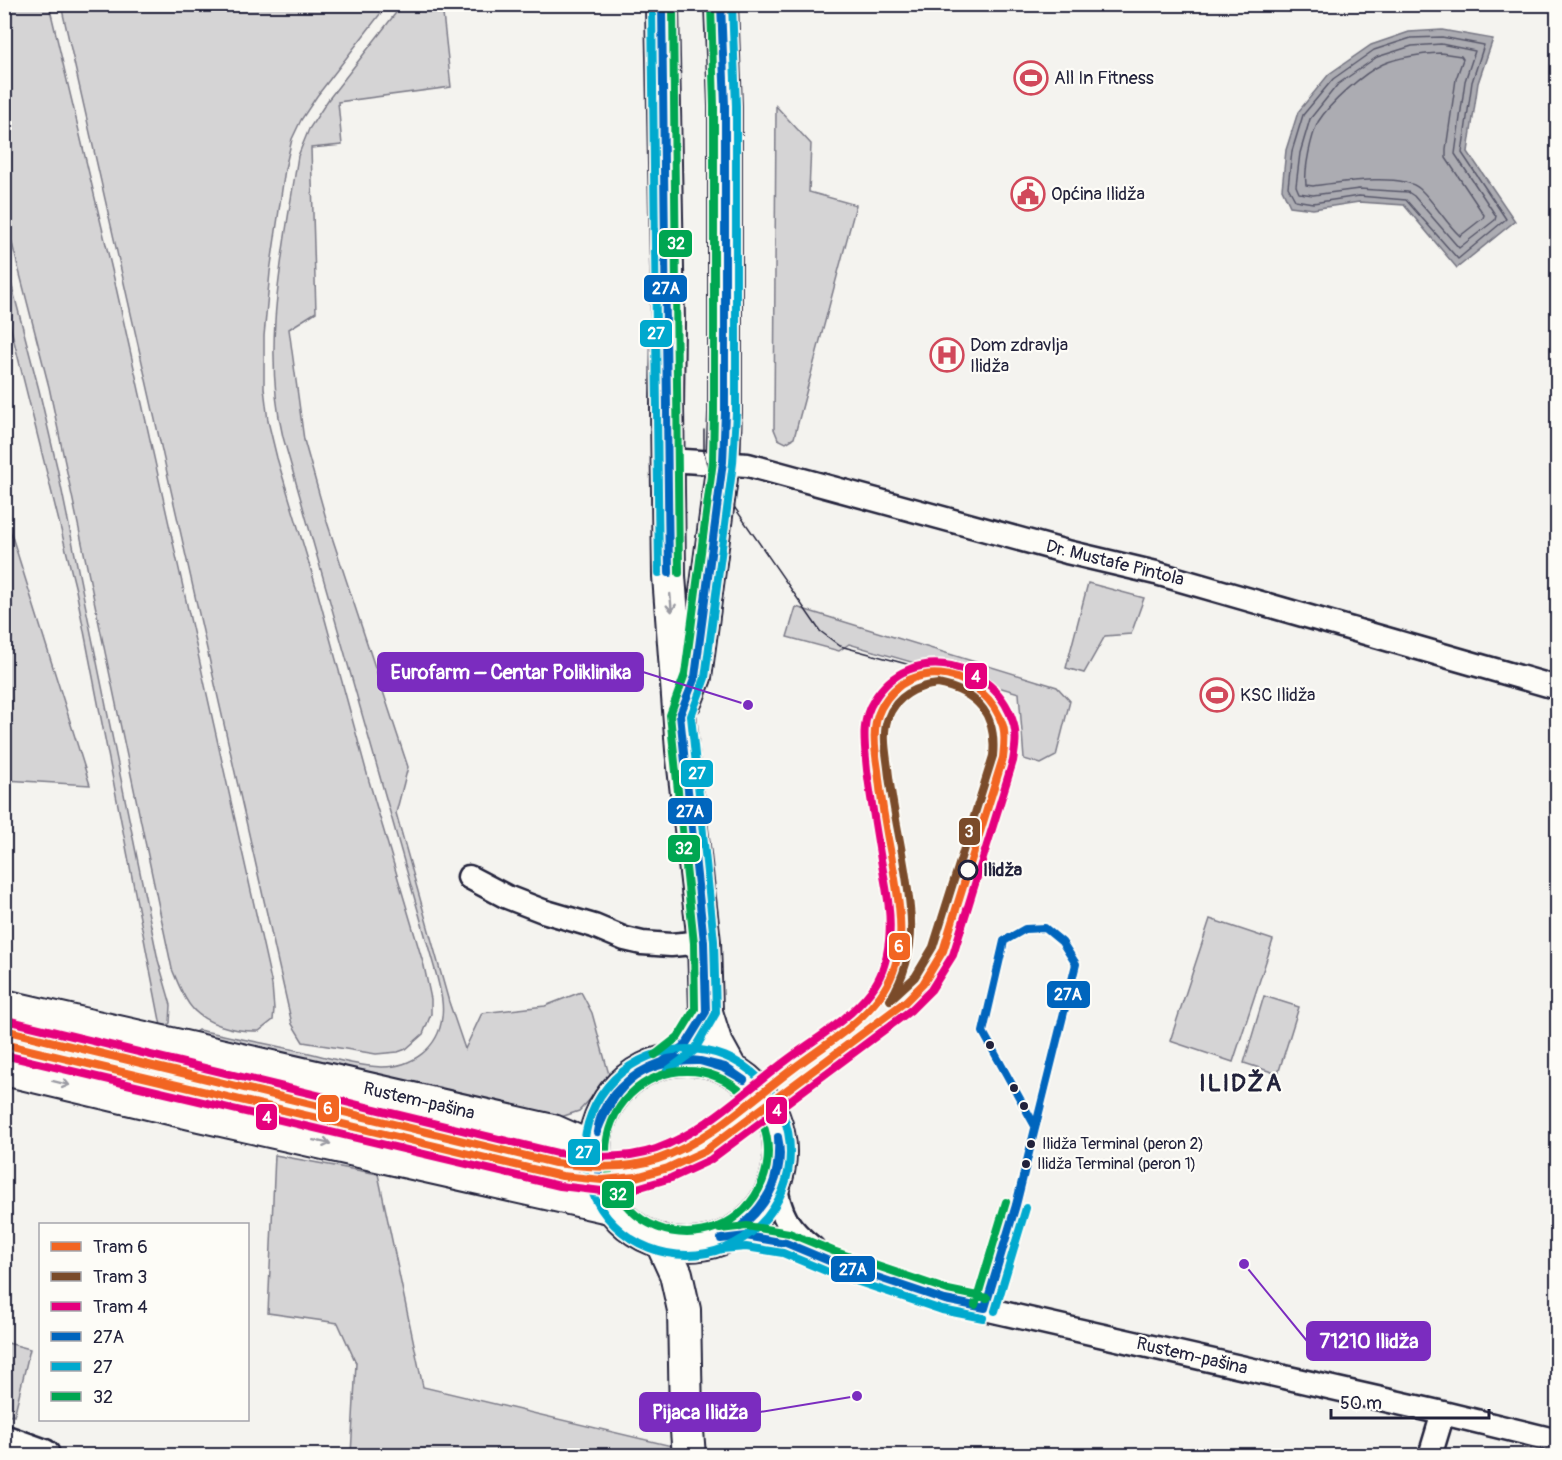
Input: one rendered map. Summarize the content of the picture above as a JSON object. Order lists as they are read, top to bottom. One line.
{"streets":{"main road":["Rustem-pašina"],"street":["Dr. Mustafe Pintola"]},"districts":["ILIDŽA"],"places":{"sports":["All In Fitness","KSC Ilidža"],"public building":["Općina Ilidža"],"hospital":["Dom zdravlja Ilidža"],"other":["Eurofarm – Centar Poliklinika","Ilidža","Ilidža Terminal (peron 2)","Ilidža Terminal (peron 1)","71210 Ilidža","Pijaca Ilidža"]},"lines":["transit line 27A","transit line 27","transit line 32","tram line 4","tram line 6","tram line 3"],"legend":["Tram 6","Tram 3","Tram 4","27A","27","32"],"scale_bar":"50 m"}
